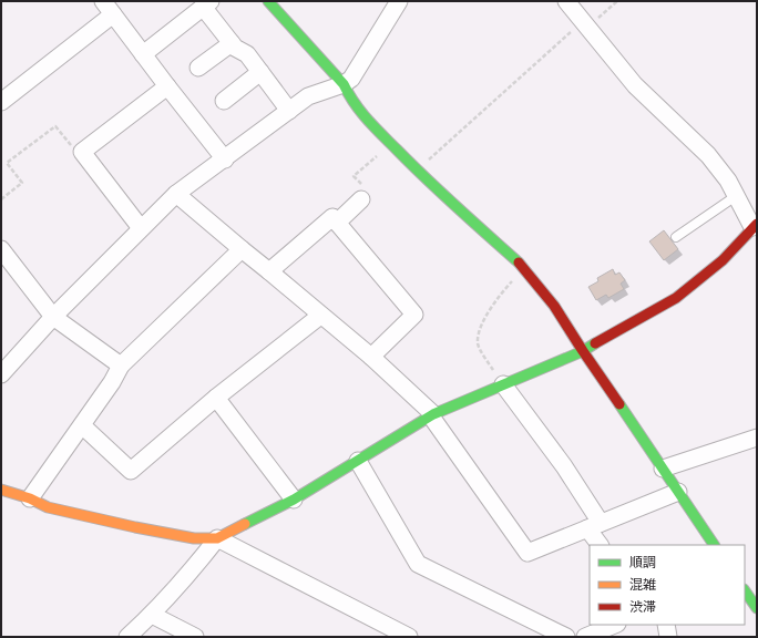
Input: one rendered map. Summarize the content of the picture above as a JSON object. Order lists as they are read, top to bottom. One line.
{"legend":["順調","混雑","渋滞"]}
